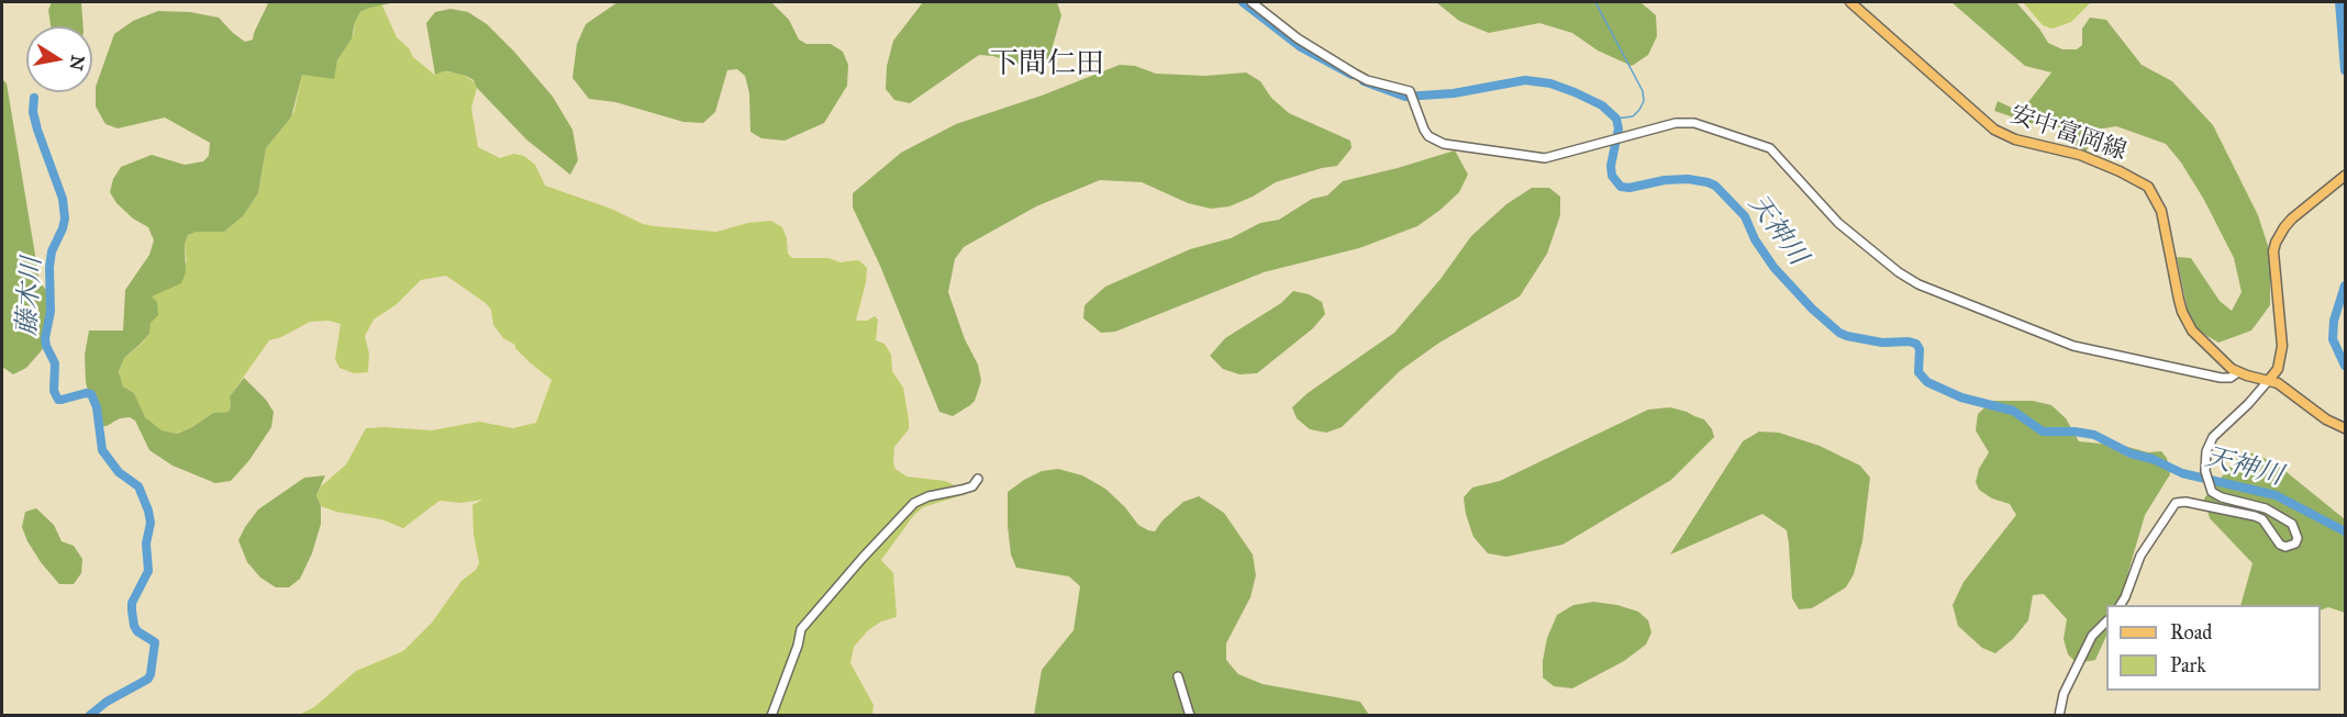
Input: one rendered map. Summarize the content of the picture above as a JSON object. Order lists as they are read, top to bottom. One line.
{"streets":{"main road":["安中富岡線"]},"districts":["下間仁田"],"water":["天神川","藤木川"],"legend":["Road","Park"],"north":"right"}
